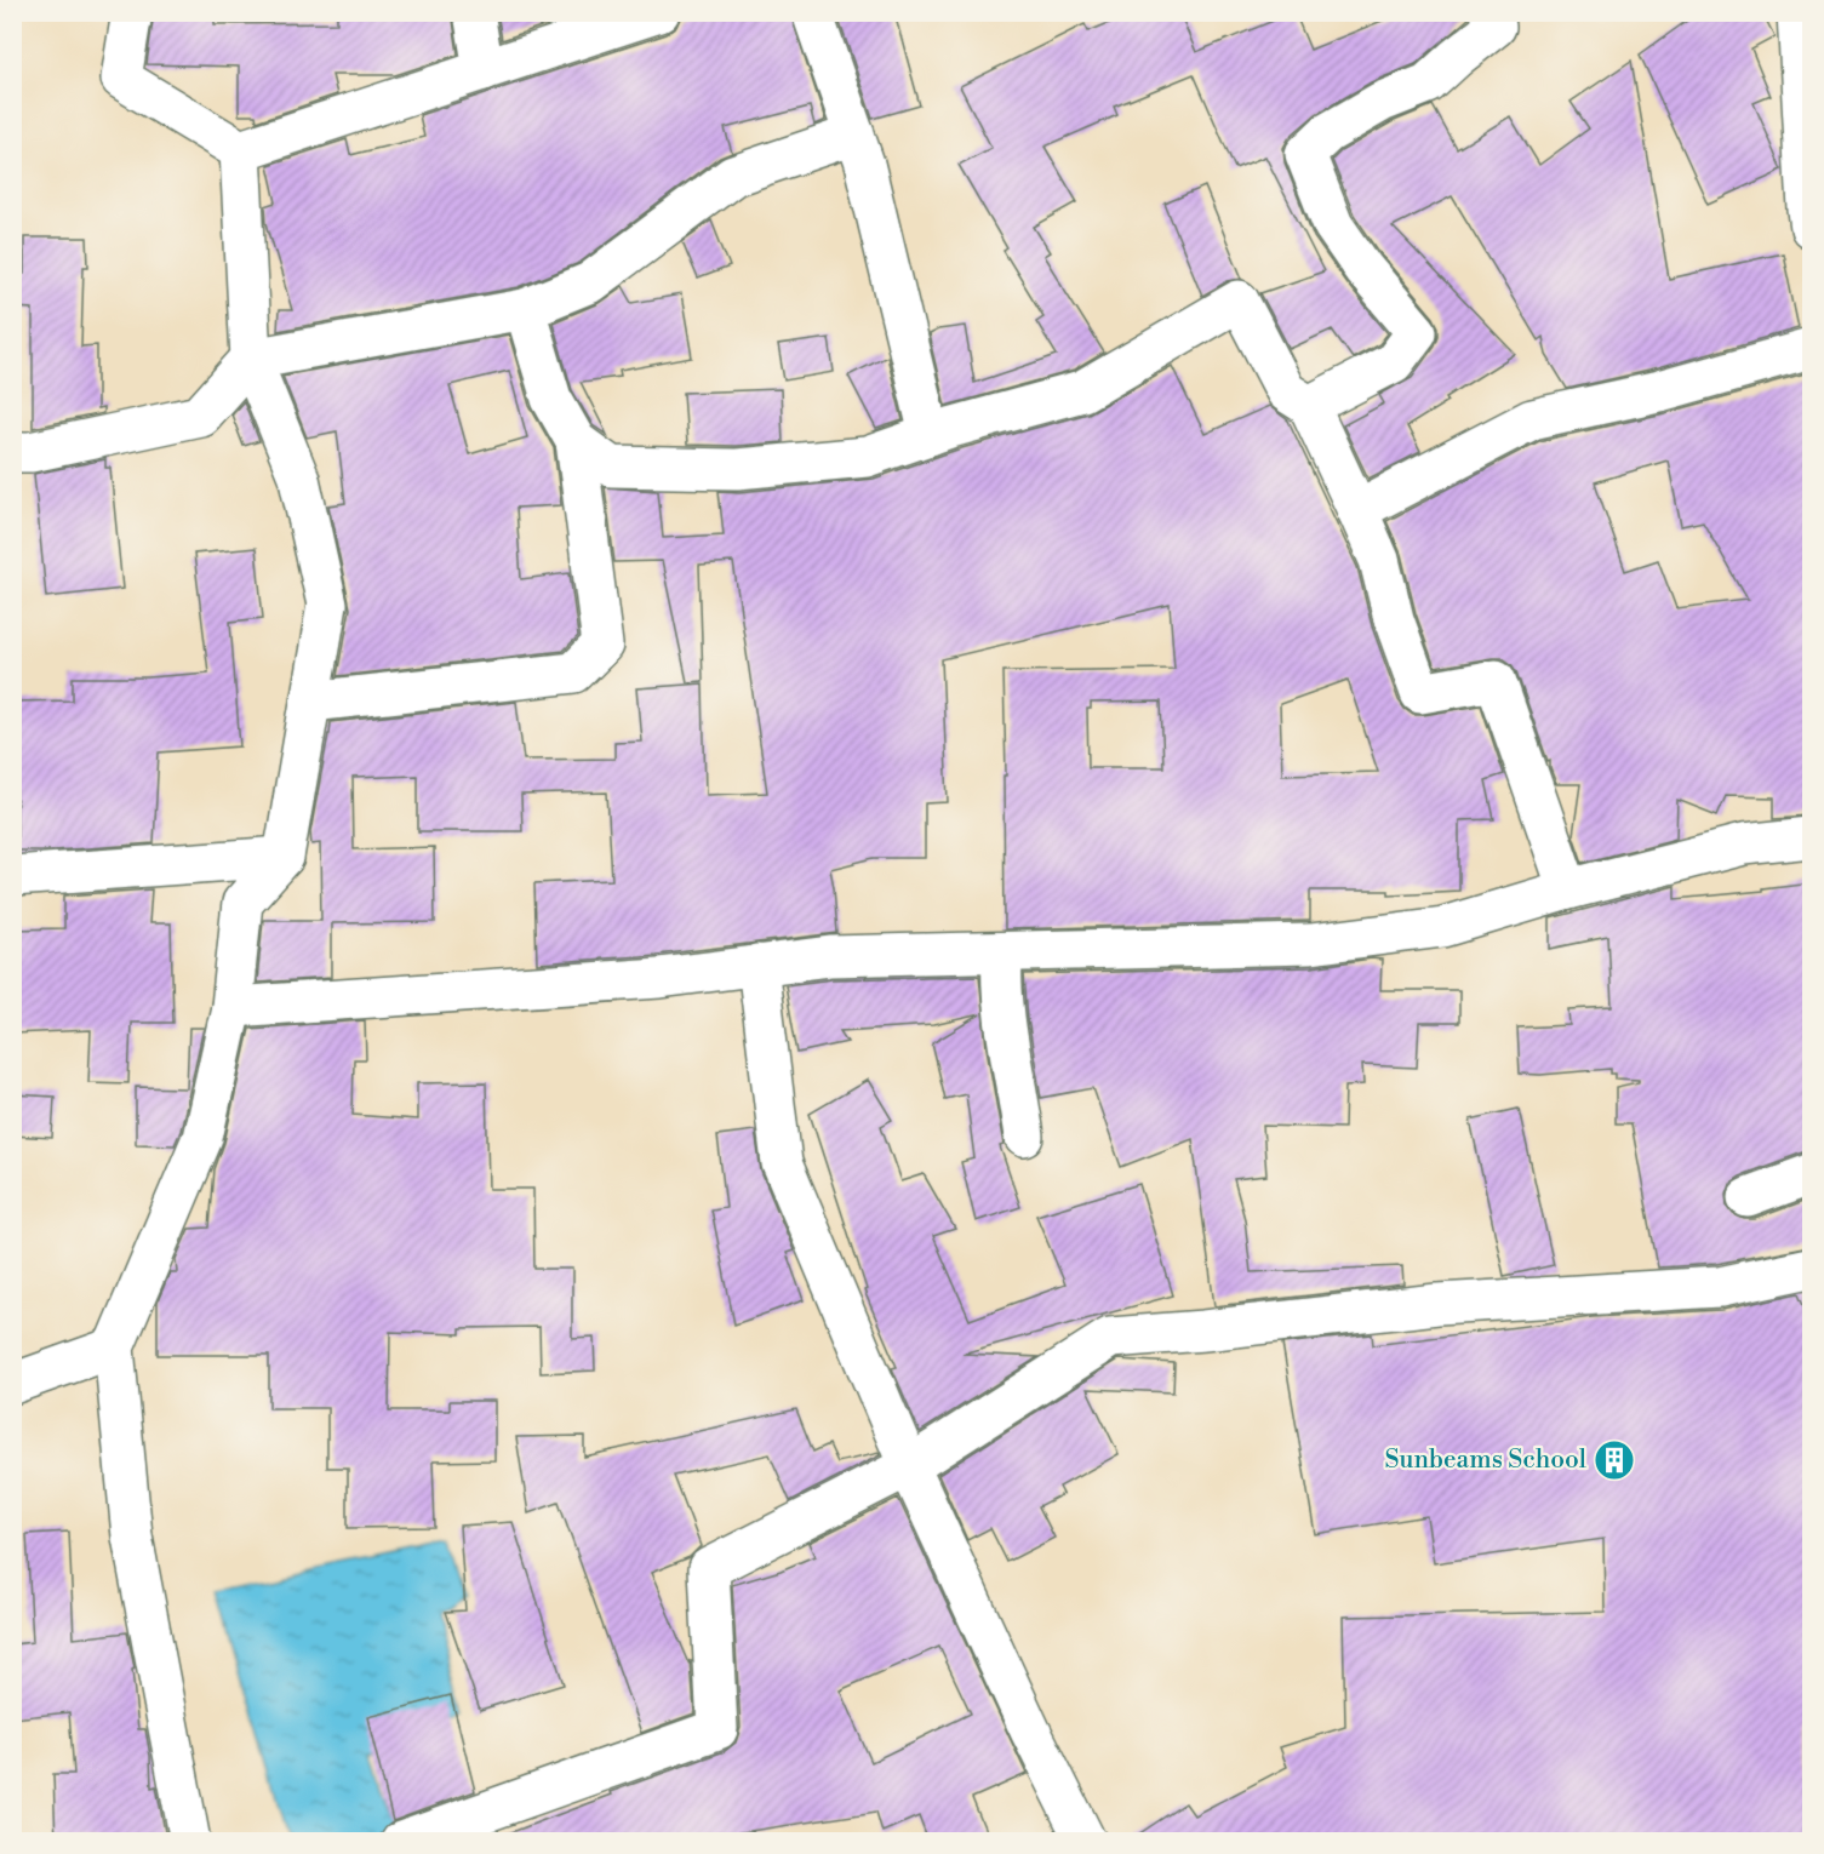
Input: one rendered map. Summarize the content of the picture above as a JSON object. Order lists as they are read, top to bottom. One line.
{"places":{"building":["Sunbeams School"]}}
